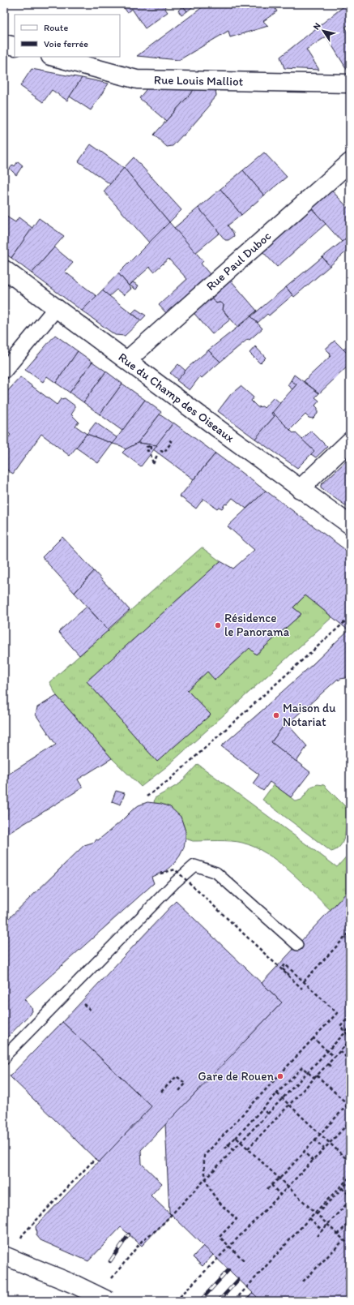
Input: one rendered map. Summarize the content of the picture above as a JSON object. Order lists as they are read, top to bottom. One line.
{"streets":{"street":["Rue Louis Malliot","Rue Paul Duboc","Rue du Champ des Oiseaux"]},"crossings":[["Rue Paul Duboc","Rue du Champ des Oiseaux"]],"places":["Résidence le Panorama","Maison du Notariat","Gare de Rouen"],"legend":["Route","Voie ferrée"],"north":"top left"}
